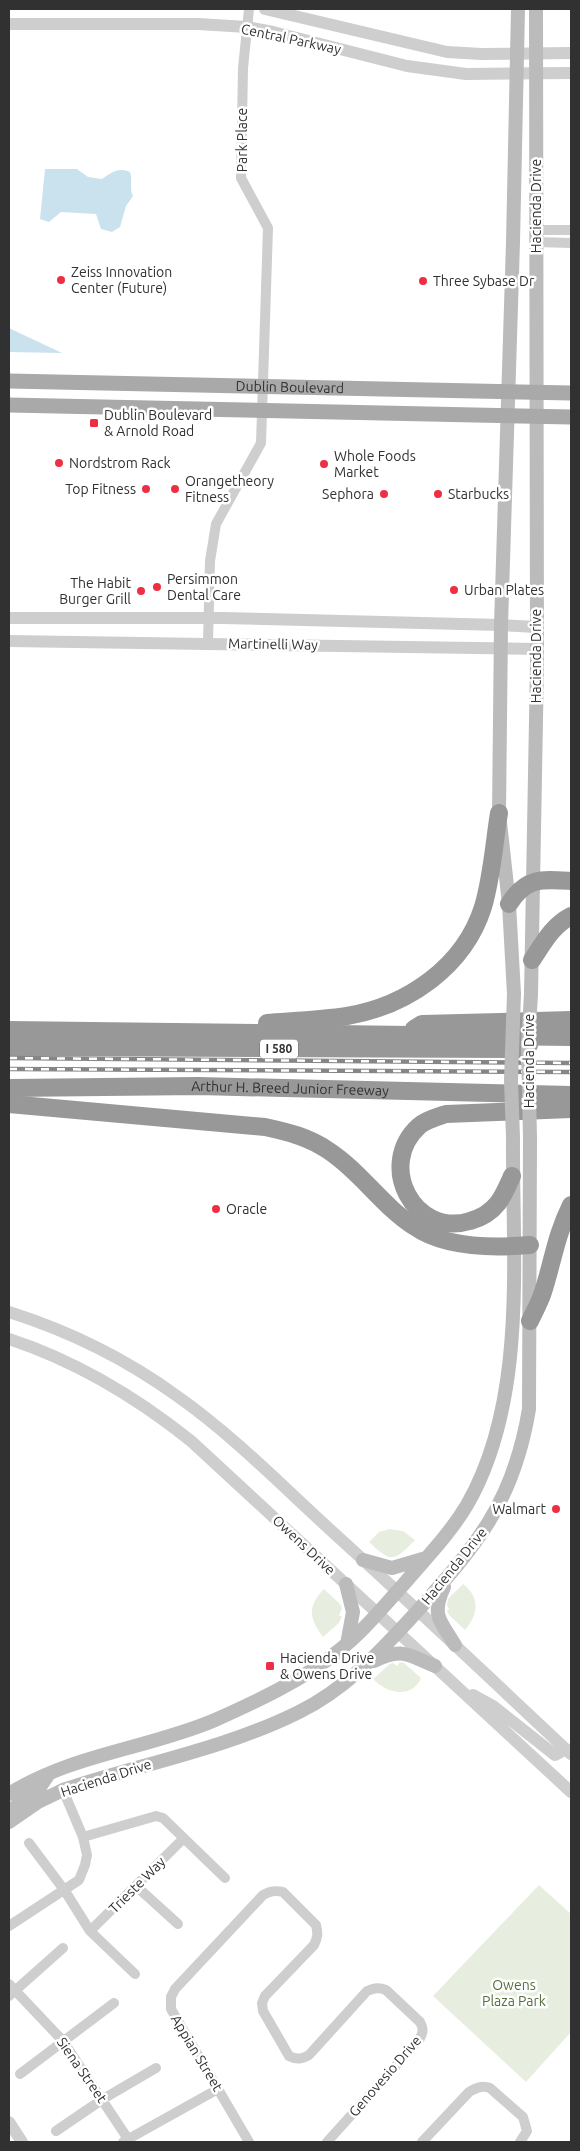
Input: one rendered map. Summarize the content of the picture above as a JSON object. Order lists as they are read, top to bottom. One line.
{"streets":{"highway":["I 580","Arthur H. Breed Junior Freeway"],"main road":["Hacienda Drive","Dublin Boulevard"],"street":["Central Parkway","Park Place","Martinelli Way","Owens Drive","Trieste Way","Appian Street","Siena Street","Genovesio Drive"]},"crossings":[["Central Parkway","Park Place"],["Central Parkway","Hacienda Drive"],["Park Place","Dublin Boulevard"],["Park Place","Martinelli Way"],["Hacienda Drive","Dublin Boulevard"],["Hacienda Drive","Martinelli Way"],["Hacienda Drive","Owens Drive"],["Appian Street","Genovesio Drive"]],"parks":["Owens Plaza Park"],"places":{"other":["Zeiss Innovation Center (Future)","Three Sybase Dr","Nordstrom Rack","Whole Foods Market","Top Fitness","Orangetheory Fitness","Sephora","Starbucks","Persimmon Dental Care","Urban Plates","The Habit Burger Grill","Oracle","Walmart"],"transit":["Dublin Boulevard & Arnold Road","Hacienda Drive & Owens Drive"]}}
